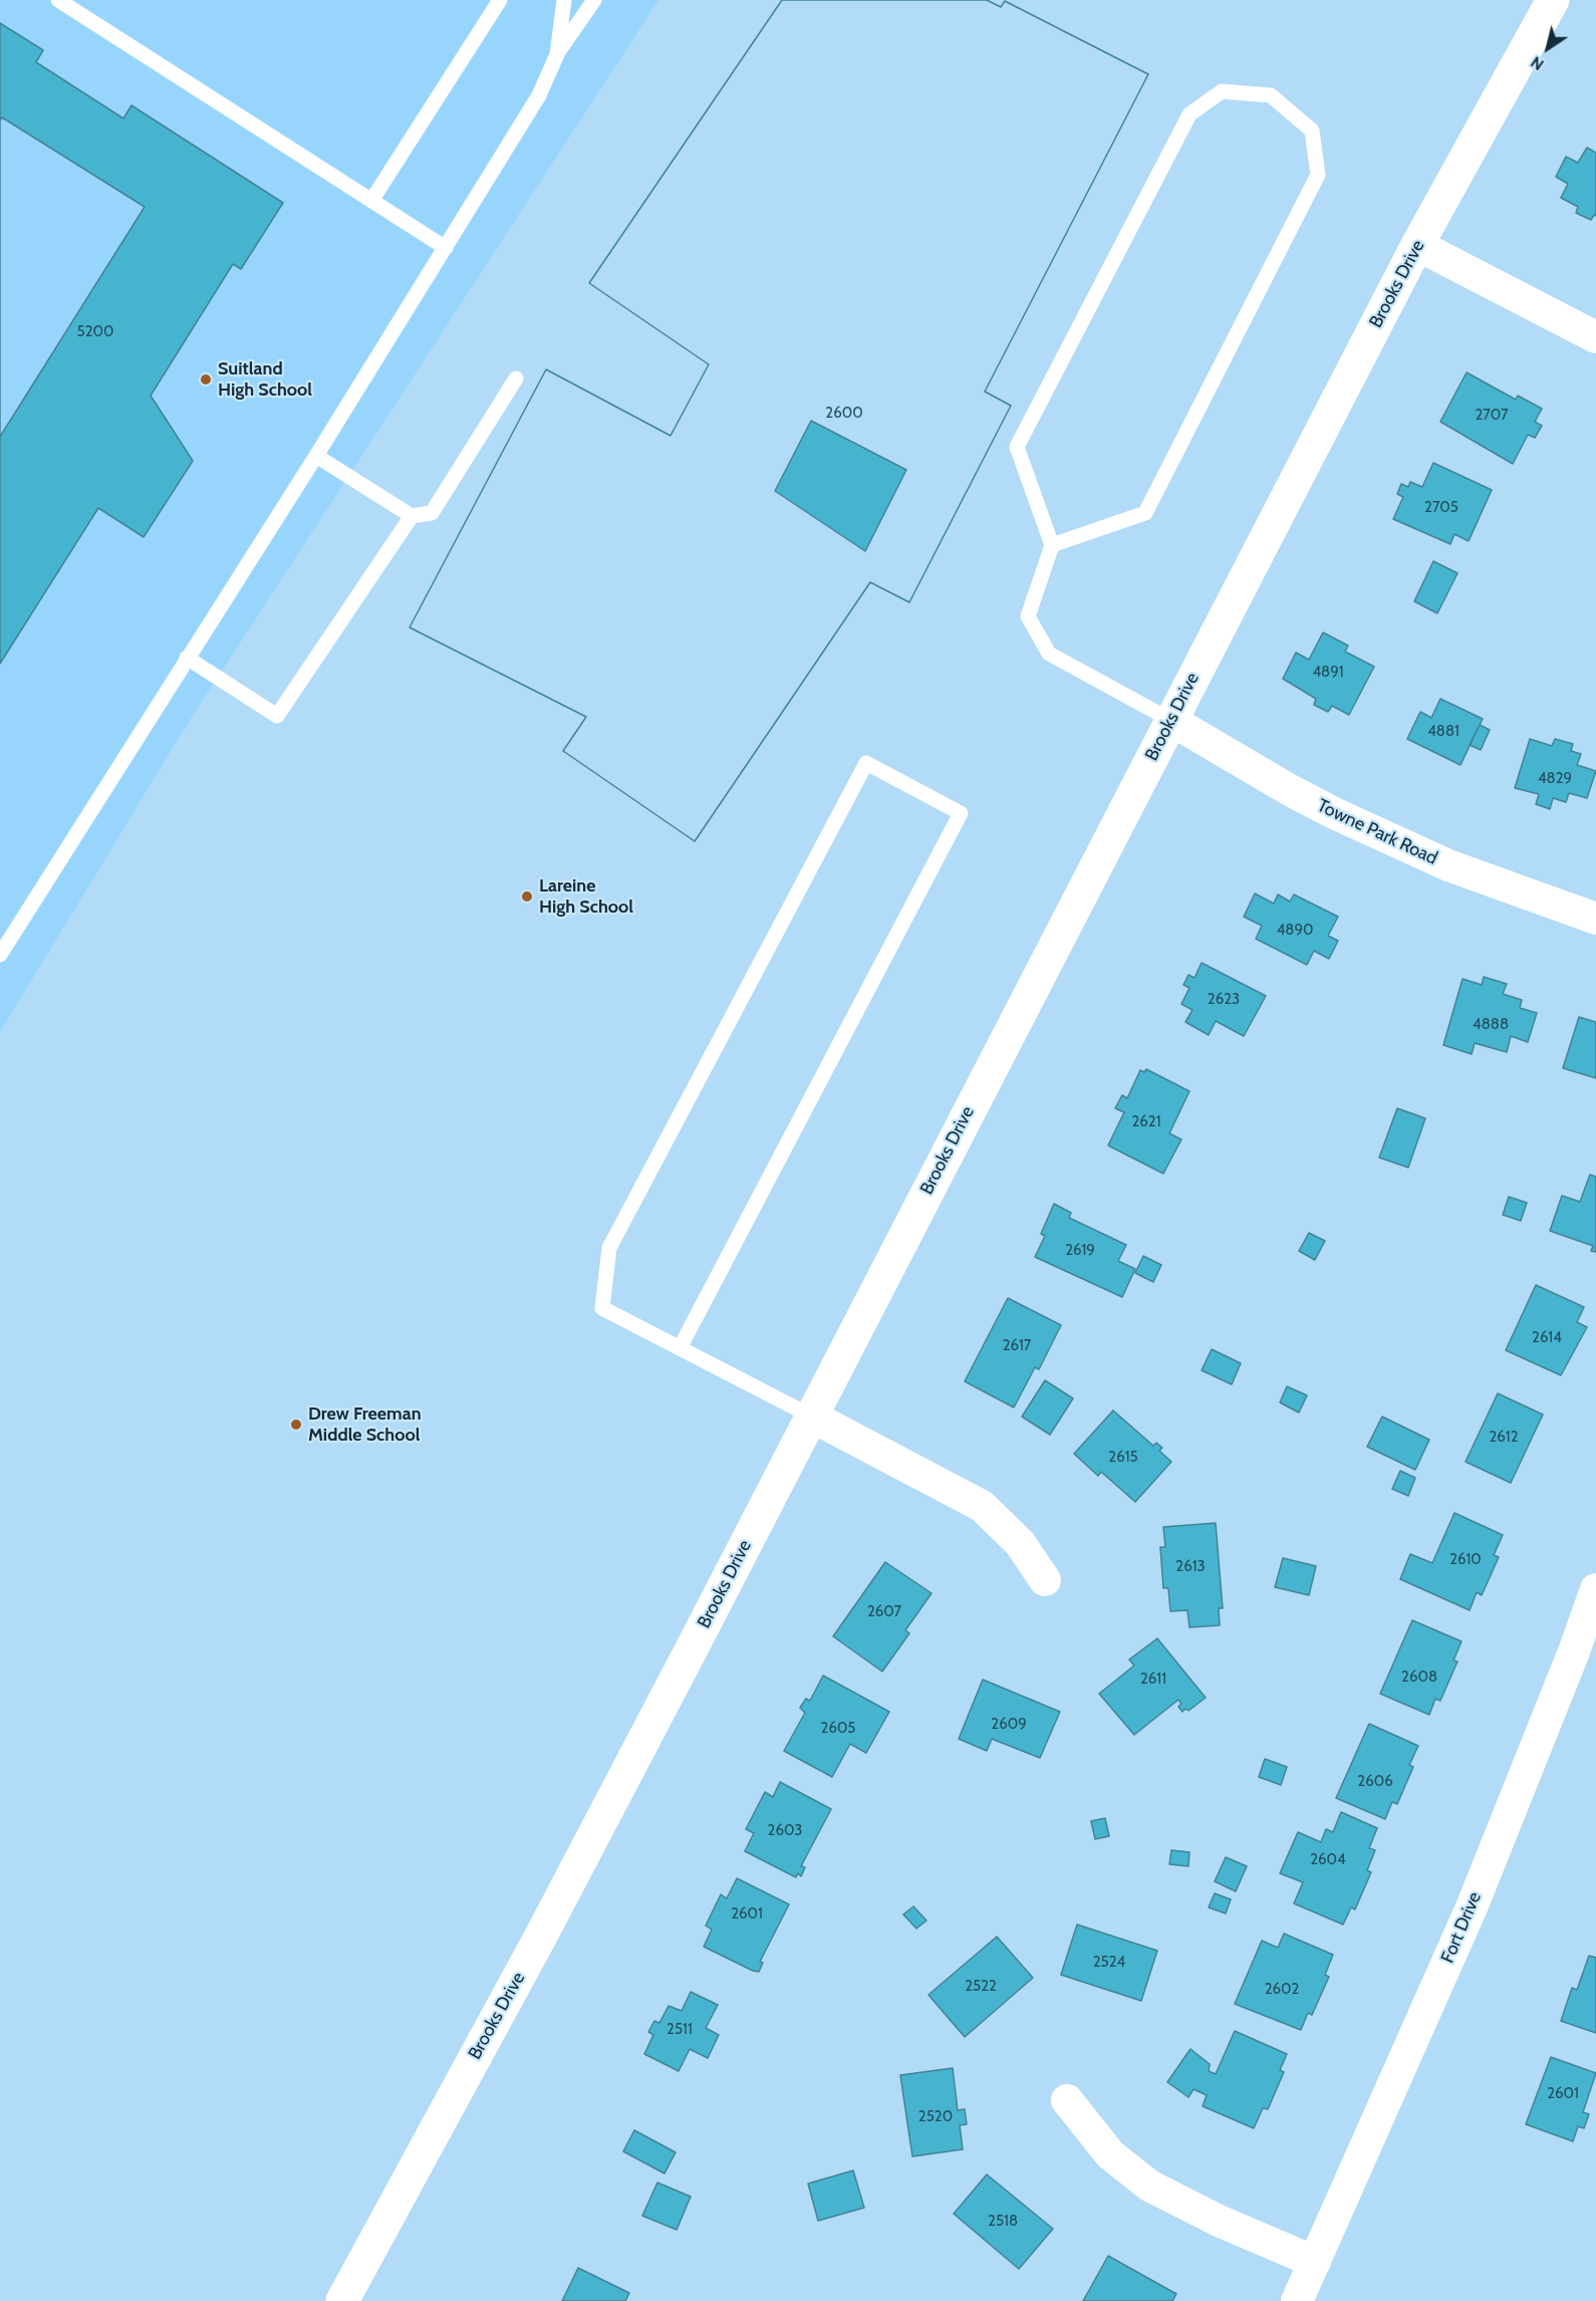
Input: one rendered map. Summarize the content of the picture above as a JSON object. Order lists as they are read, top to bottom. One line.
{"streets":{"street":["Brooks Drive","Towne Park Road","Fort Drive"]},"crossings":[["Brooks Drive","Towne Park Road"]],"places":["Suitland High School","Lareine High School","Drew Freeman Middle School"],"house_numbers":["5200","2600","2707","2705","4891","4881","4829","4890","2623","4888","2621","2619","2614","2617","2612","2615","2610","2613","2607","2608","2611","2609","2605","2606","2603","2604","2601","2524","2522","2602","2511","2601","2520","2518"],"north":"bottom left"}
